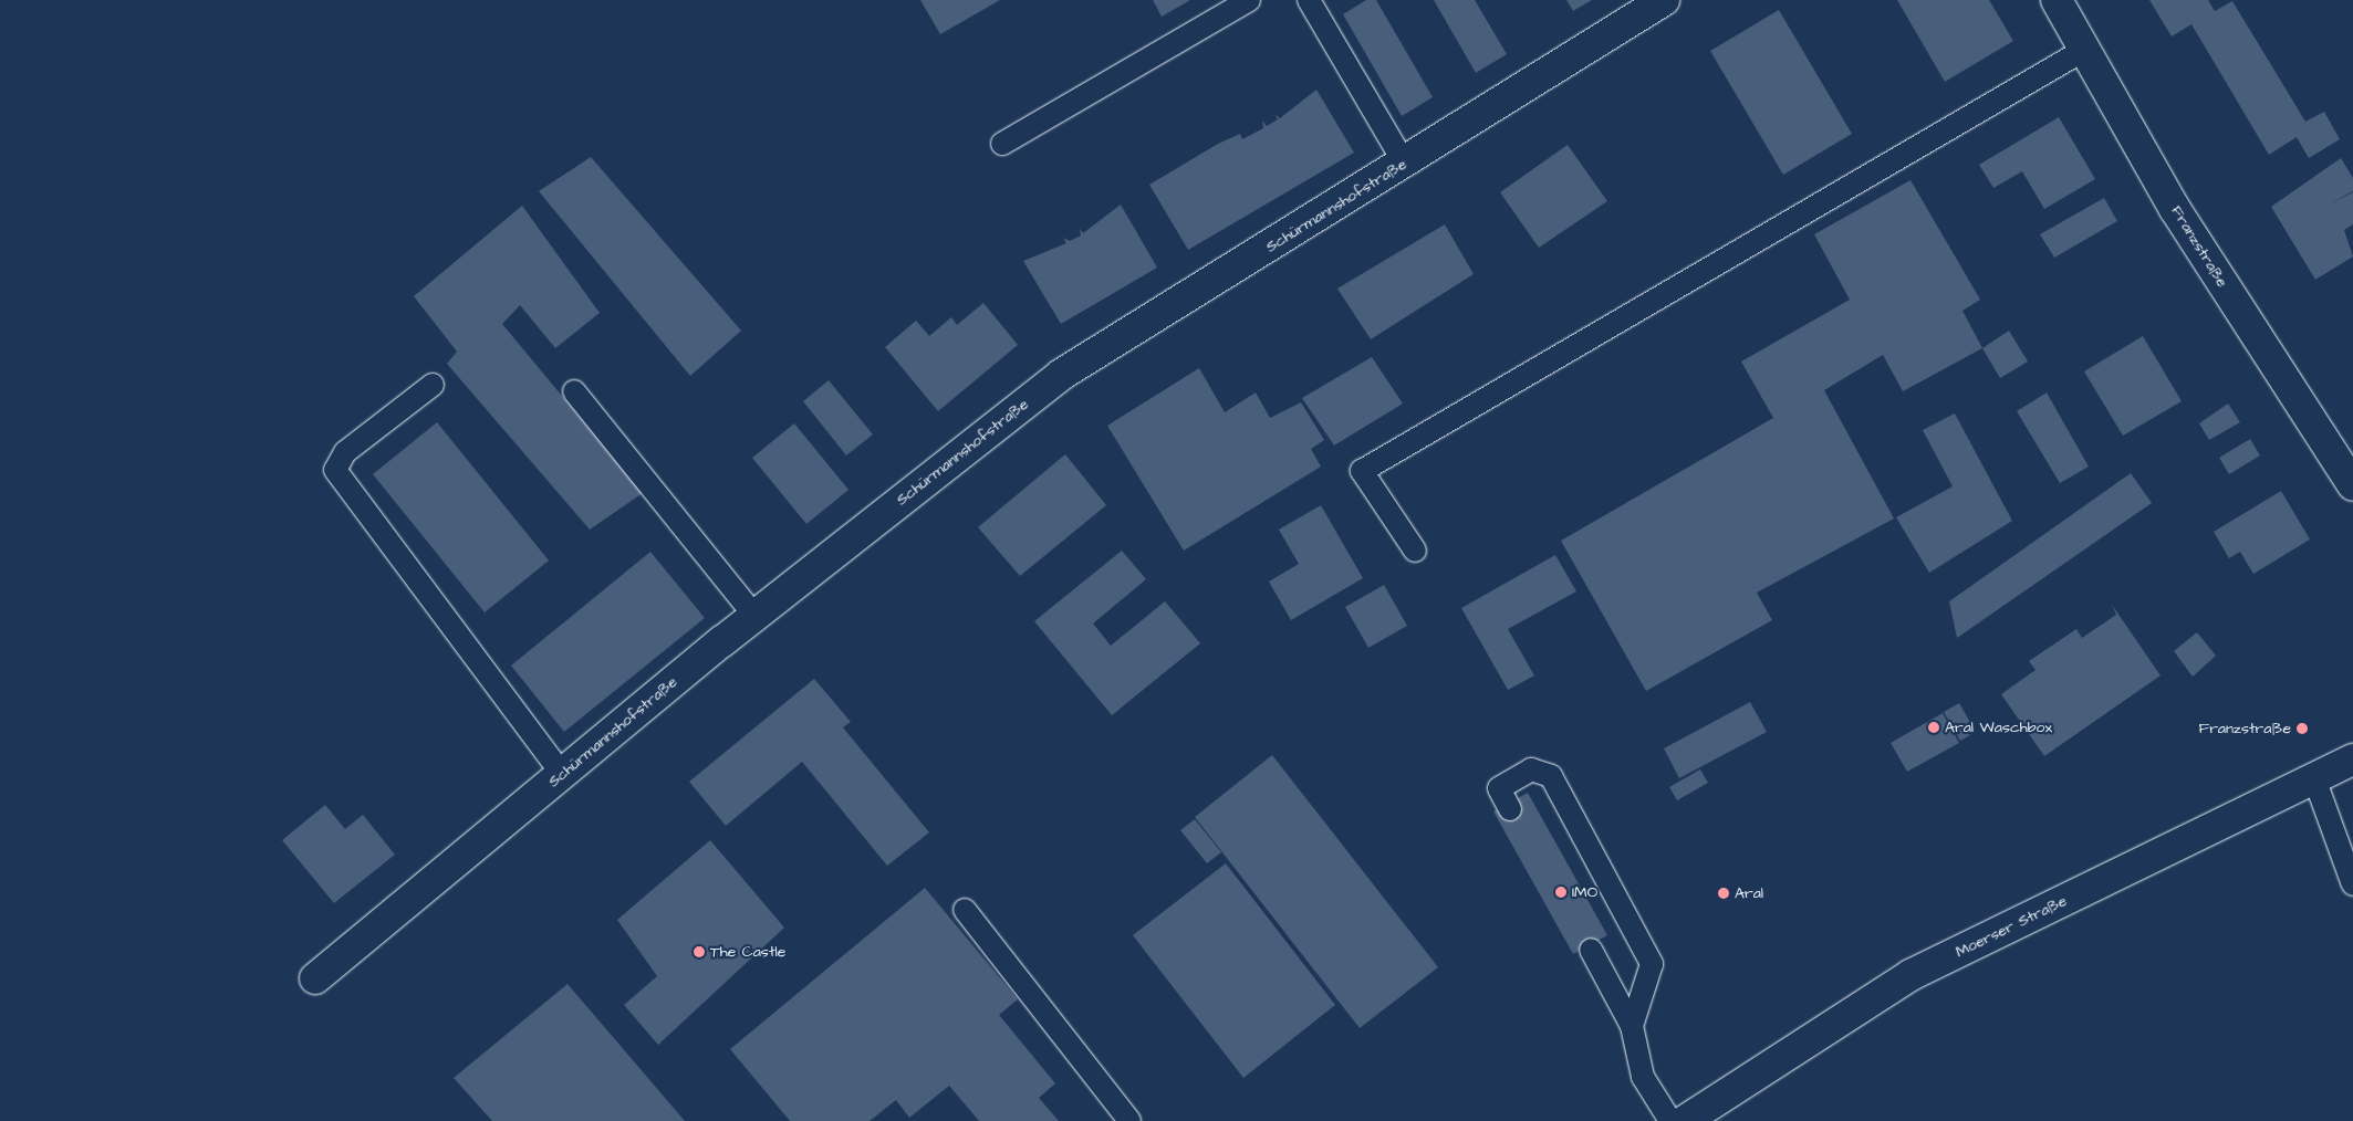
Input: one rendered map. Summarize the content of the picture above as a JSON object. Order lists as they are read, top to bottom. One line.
{"streets":{"street":["Schürmannshofstraße","Franzstraße","Moerser Straße"]},"places":["Aral Waschbox","Franzstraße","IMO","Aral","The Castle"]}
